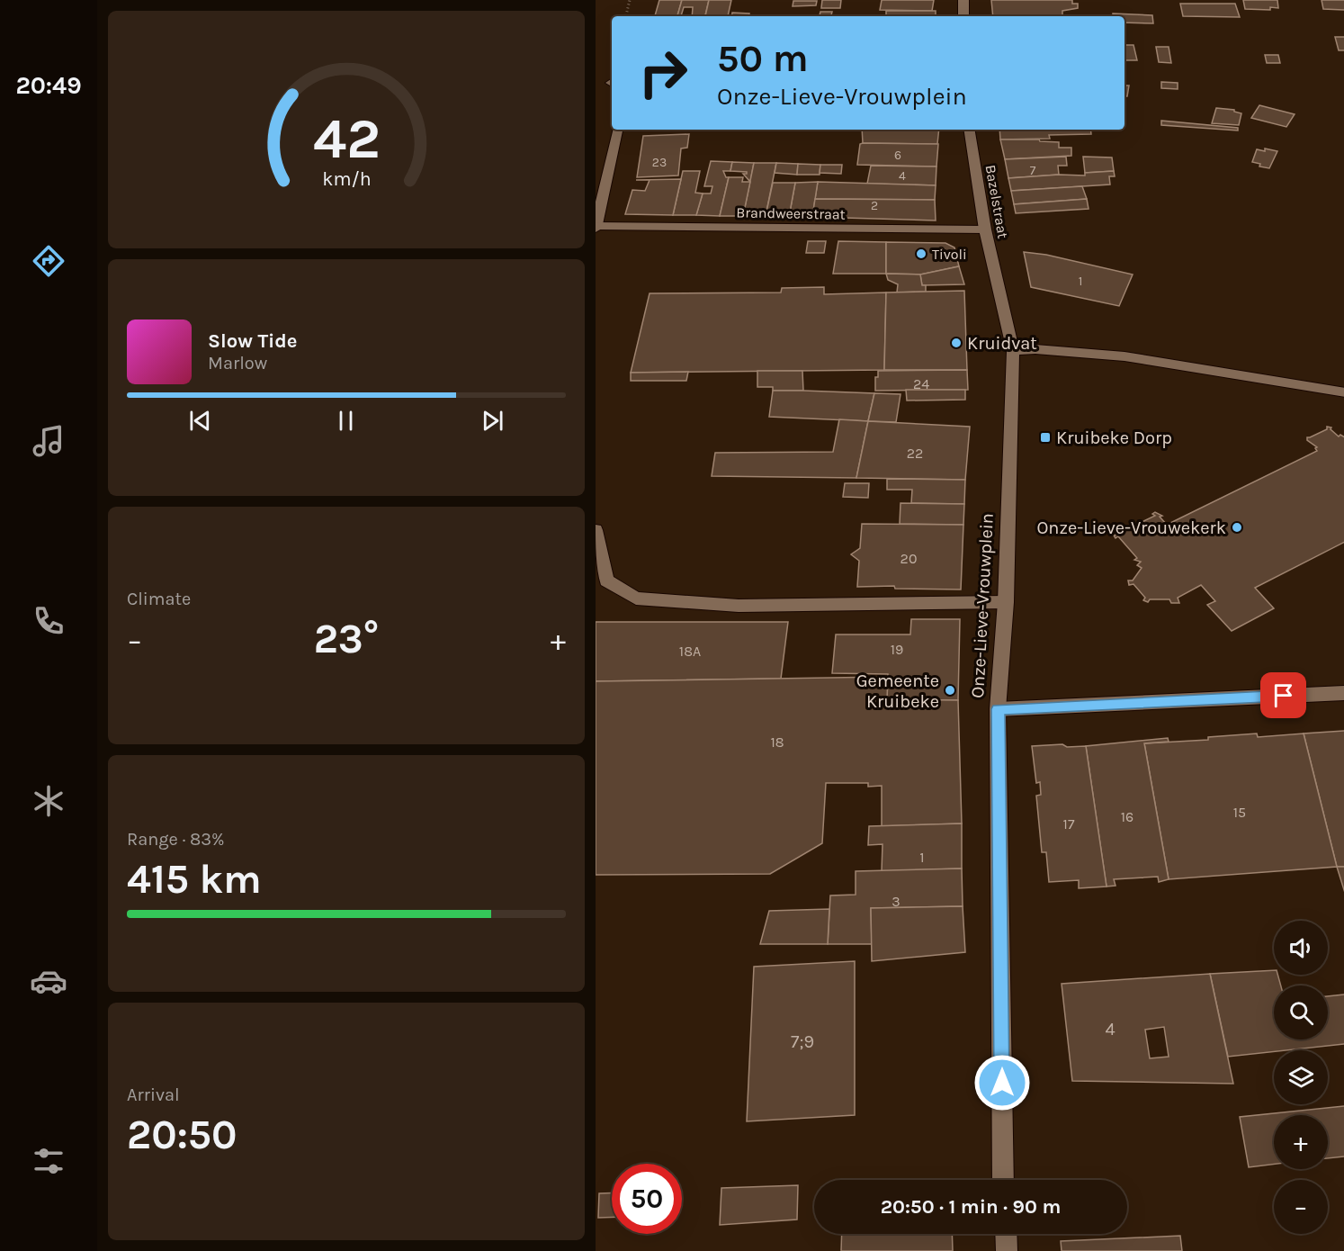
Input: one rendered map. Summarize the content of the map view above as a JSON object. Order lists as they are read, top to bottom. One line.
{"streets":{"main road":["Bazelstraat","Brandweerstraat","Onze-Lieve-Vrouwplein"]},"crossings":[["Bazelstraat","Brandweerstraat"],["Bazelstraat","Onze-Lieve-Vrouwplein"]],"places":{"other":["Tivoli","Kruidvat","Onze-Lieve-Vrouwekerk","Gemeente Kruibeke"],"transit":["Kruibeke Dorp"]},"house_numbers":["6","23","7","4","2","1","24","22","20","19","18A","18","15","16","17","1","3","4","7;9"],"page":{"tabs":"20:49","turn":["50 m","Onze-Lieve-Vrouwplein"],"song":["Slow Tide","Marlow"],"tile":["Climate",["Range · 83%","415 km"],["Arrival","20:50"]],"heat":["−","23°","+"],"map_buttons":["+","−"],"limit":"50","trip":"20:50 · 1 min · 90 m","gauge":["42","km/h"]}}
